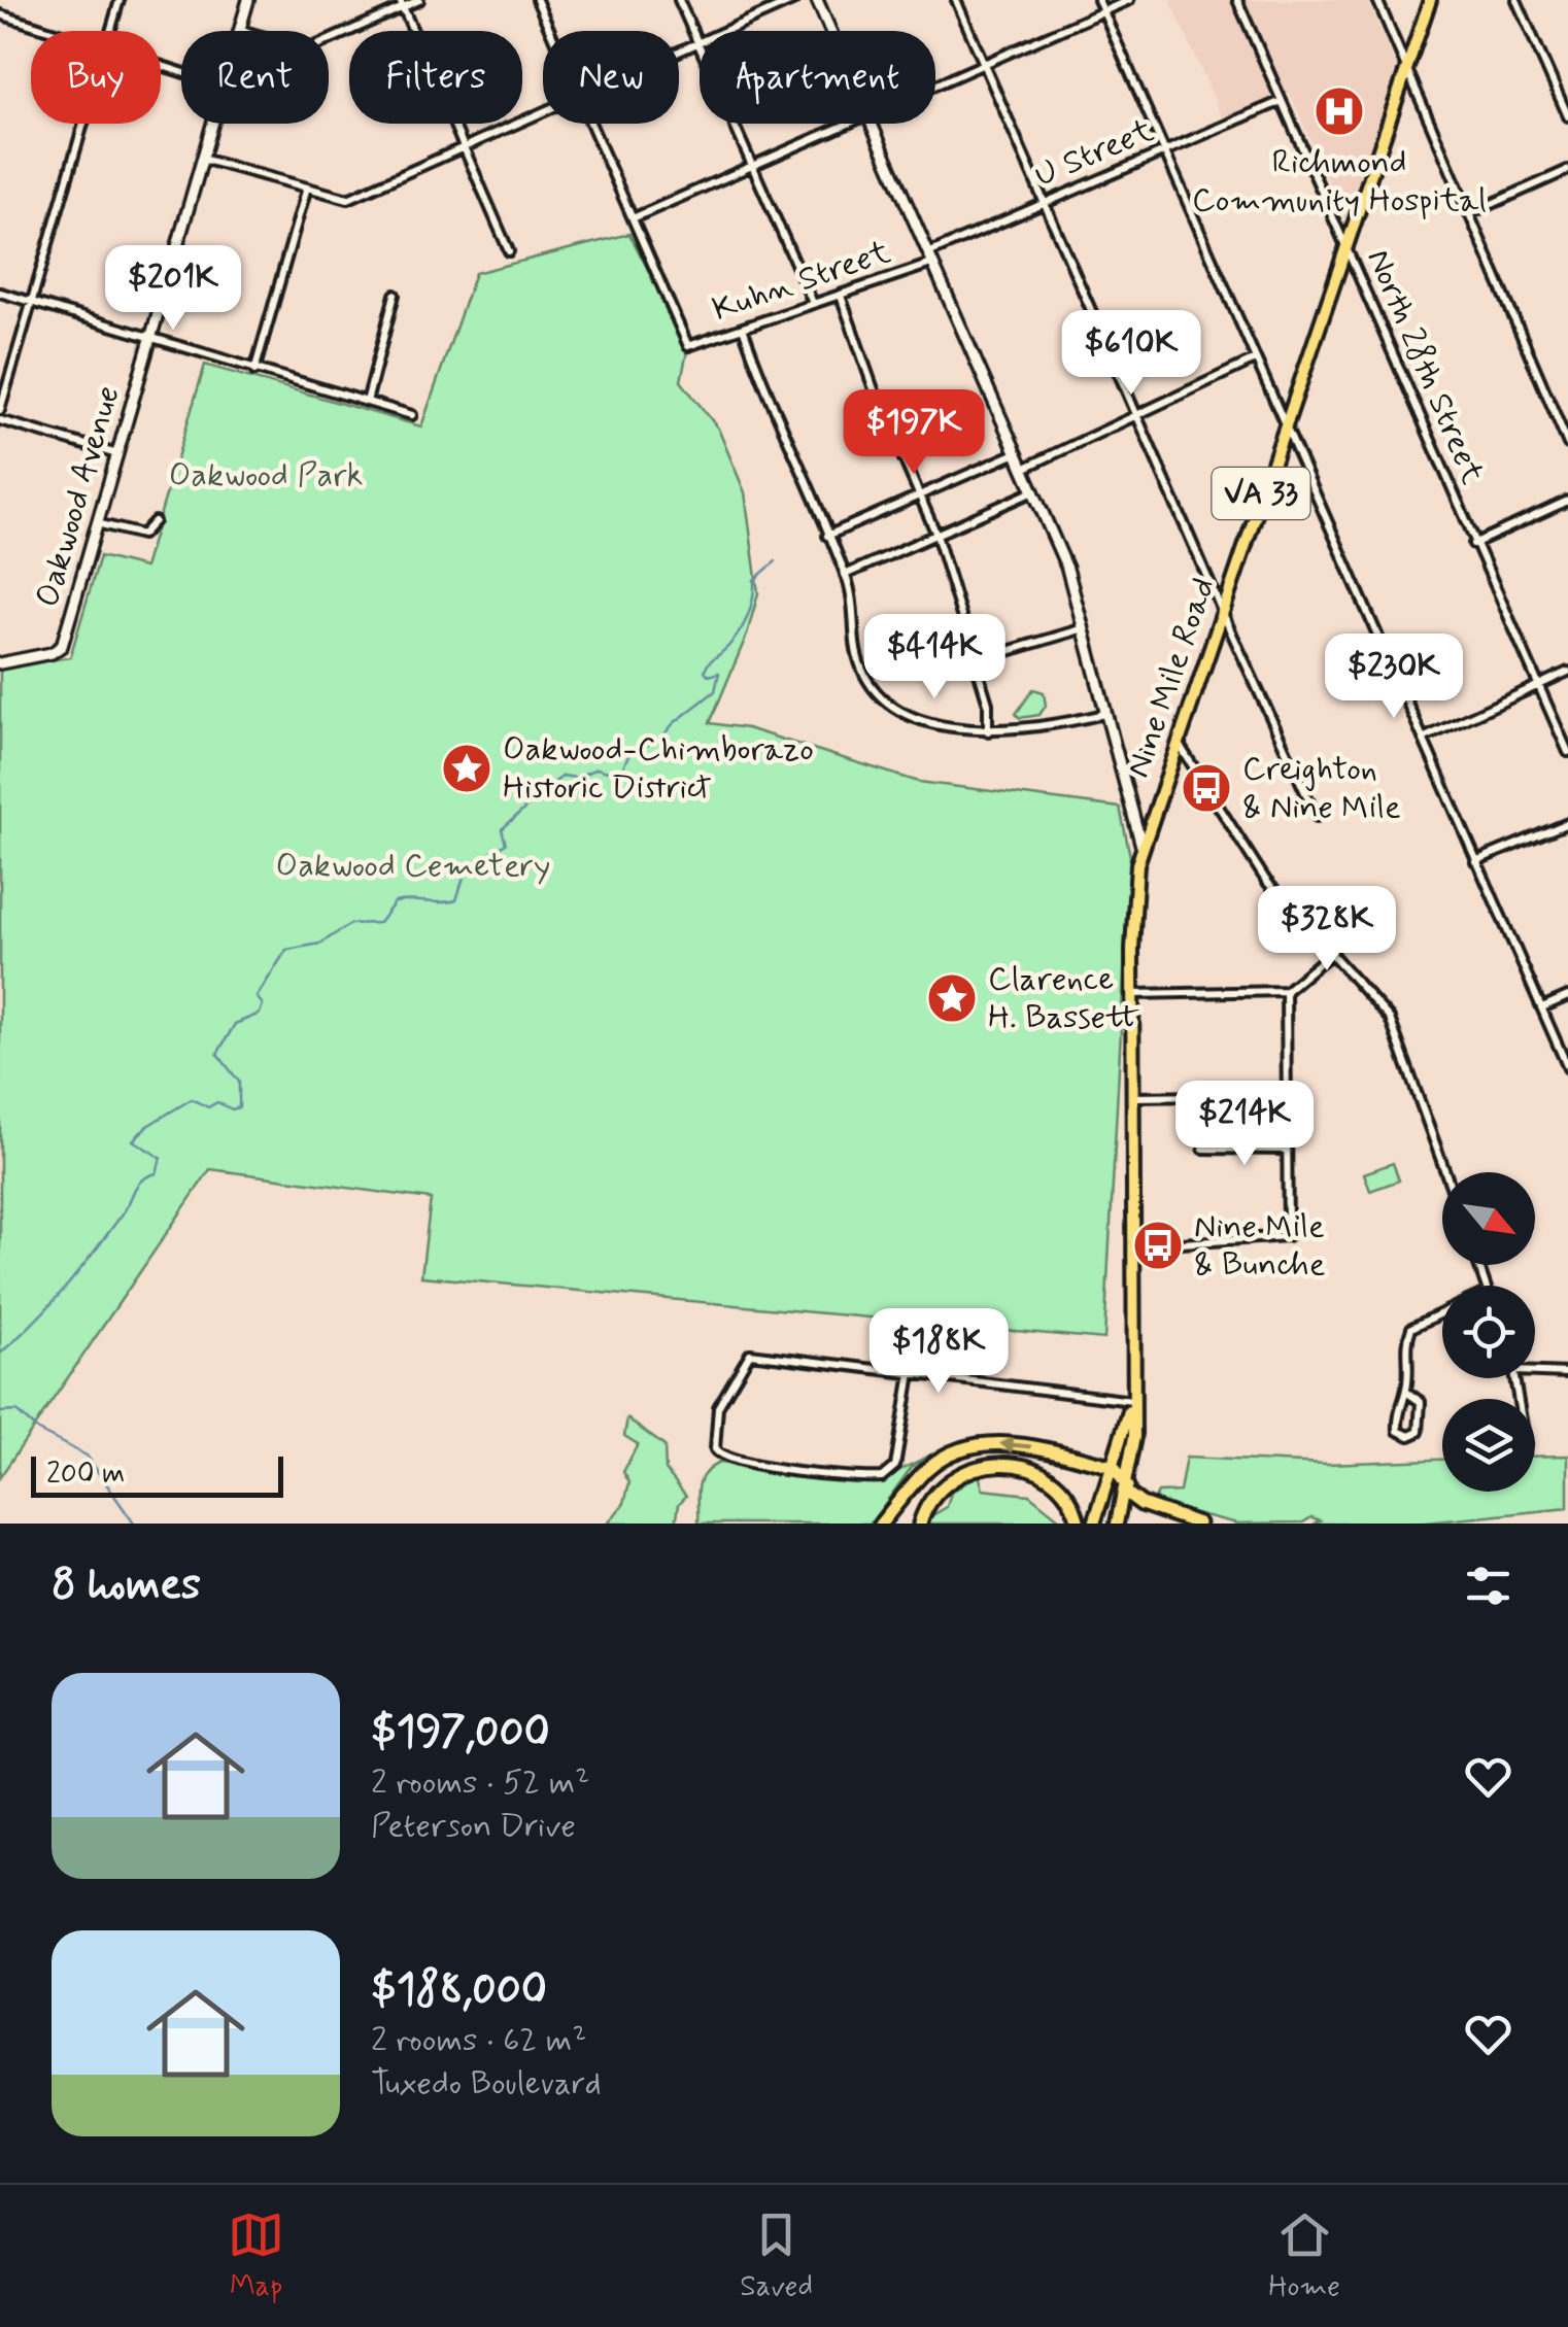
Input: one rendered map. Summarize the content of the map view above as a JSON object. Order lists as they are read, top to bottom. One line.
{"streets":{"main road":["VA 33","Nine Mile Road"],"street":["U Street","Kuhn Street","North 28th Street","Oakwood Avenue"]},"crossings":[["U Street","Kuhn Street"],["U Street","North 28th Street"],["North 28th Street","Nine Mile Road"]],"parks":["Oakwood Park","Oakwood Cemetery"],"places":{"hospital":["Richmond Community Hospital"],"place":["Oakwood-Chimborazo Historic District","Clarence H. Bassett"],"bus stop":["Creighton & Nine Mile","Nine Mile & Bunche"]},"scale_bar":"200 m","north":"bottom right","page":{"chip":["Buy","Rent","Filters","New","Apartment"],"price":["$201K","$610K","$197K","$414K","$230K","$328K","$214K","$188K"],"scale":"200 m","heading":"8 homes","list":[{"name":"$197,000","note":"2 rooms · 52 m² · Peterson Drive"},{"name":"$188,000","note":"2 rooms · 62 m² · Tuxedo Boulevard"}],"tabs":["Map","Saved","Home"]}}
